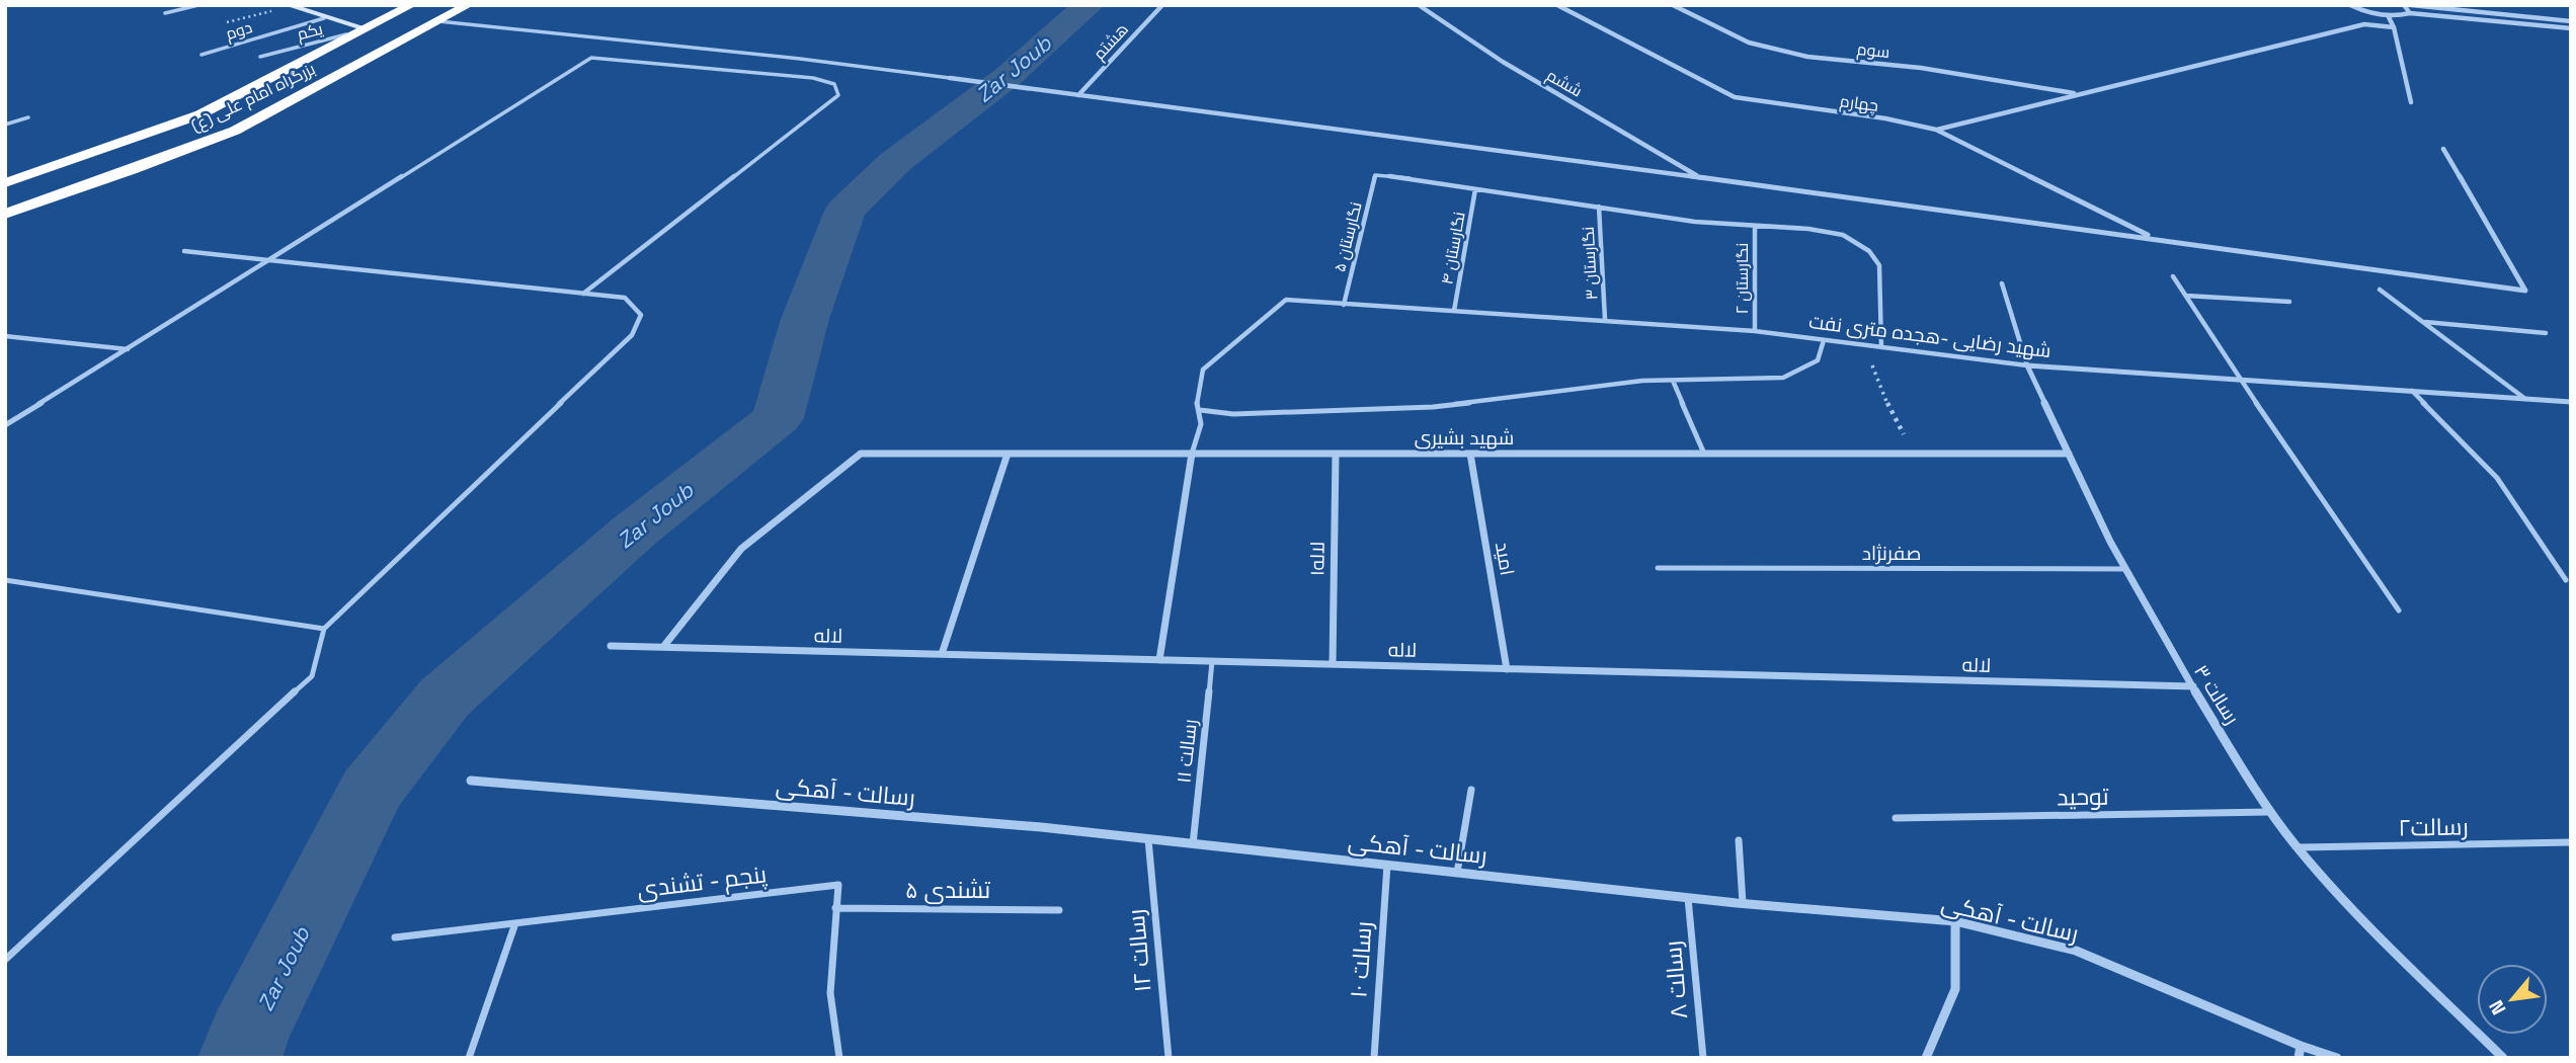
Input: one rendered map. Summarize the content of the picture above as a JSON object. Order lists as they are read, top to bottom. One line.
{"streets":{"highway":["بزرگراه امام علی (ع)"],"street":["هشتم","سوم","ششم","چهارم","شهید رضایی -هجده متری نفت","شهید بشیری","لاله۱","امید","لاله","رسالت ۳","رسالت - آهکی"],"lane":["دوم","یکم","نگارستان ۵","نگارستان ۴","نگارستان ۳","نگارستان ۲","صفرنژاد","رسالت ۱۱","توحید","رسالت۲","پنجم - تشندی","تشندی ۵","رسالت ۱۲","رسالت ۱۰","رسالت ۸"]},"crossings":[["یکم","بزرگراه امام علی (ع)"],["نگارستان ۵","نگارستان ۴"],["نگارستان ۵","شهید رضایی -هجده متری نفت"],["نگارستان ۴","شهید رضایی -هجده متری نفت"],["نگارستان ۳","شهید رضایی -هجده متری نفت"],["نگارستان ۲","شهید رضایی -هجده متری نفت"],["شهید رضایی -هجده متری نفت","رسالت ۳"],["شهید بشیری","لاله۱"],["شهید بشیری","امید"],["شهید بشیری","لاله"],["شهید بشیری","رسالت ۳"],["صفرنژاد","رسالت ۳"],["لاله۱","لاله"],["امید","لاله"],["لاله","رسالت ۳"],["لاله","رسالت ۱۱"],["رسالت ۳","توحید"],["رسالت ۳","رسالت۲"],["رسالت ۱۱","رسالت - آهکی"],["رسالت - آهکی","رسالت ۱۲"],["رسالت - آهکی","رسالت ۱۰"],["رسالت - آهکی","رسالت ۸"],["پنجم - تشندی","تشندی ۵"]],"water":["Zar Joub"],"north":"bottom left"}
